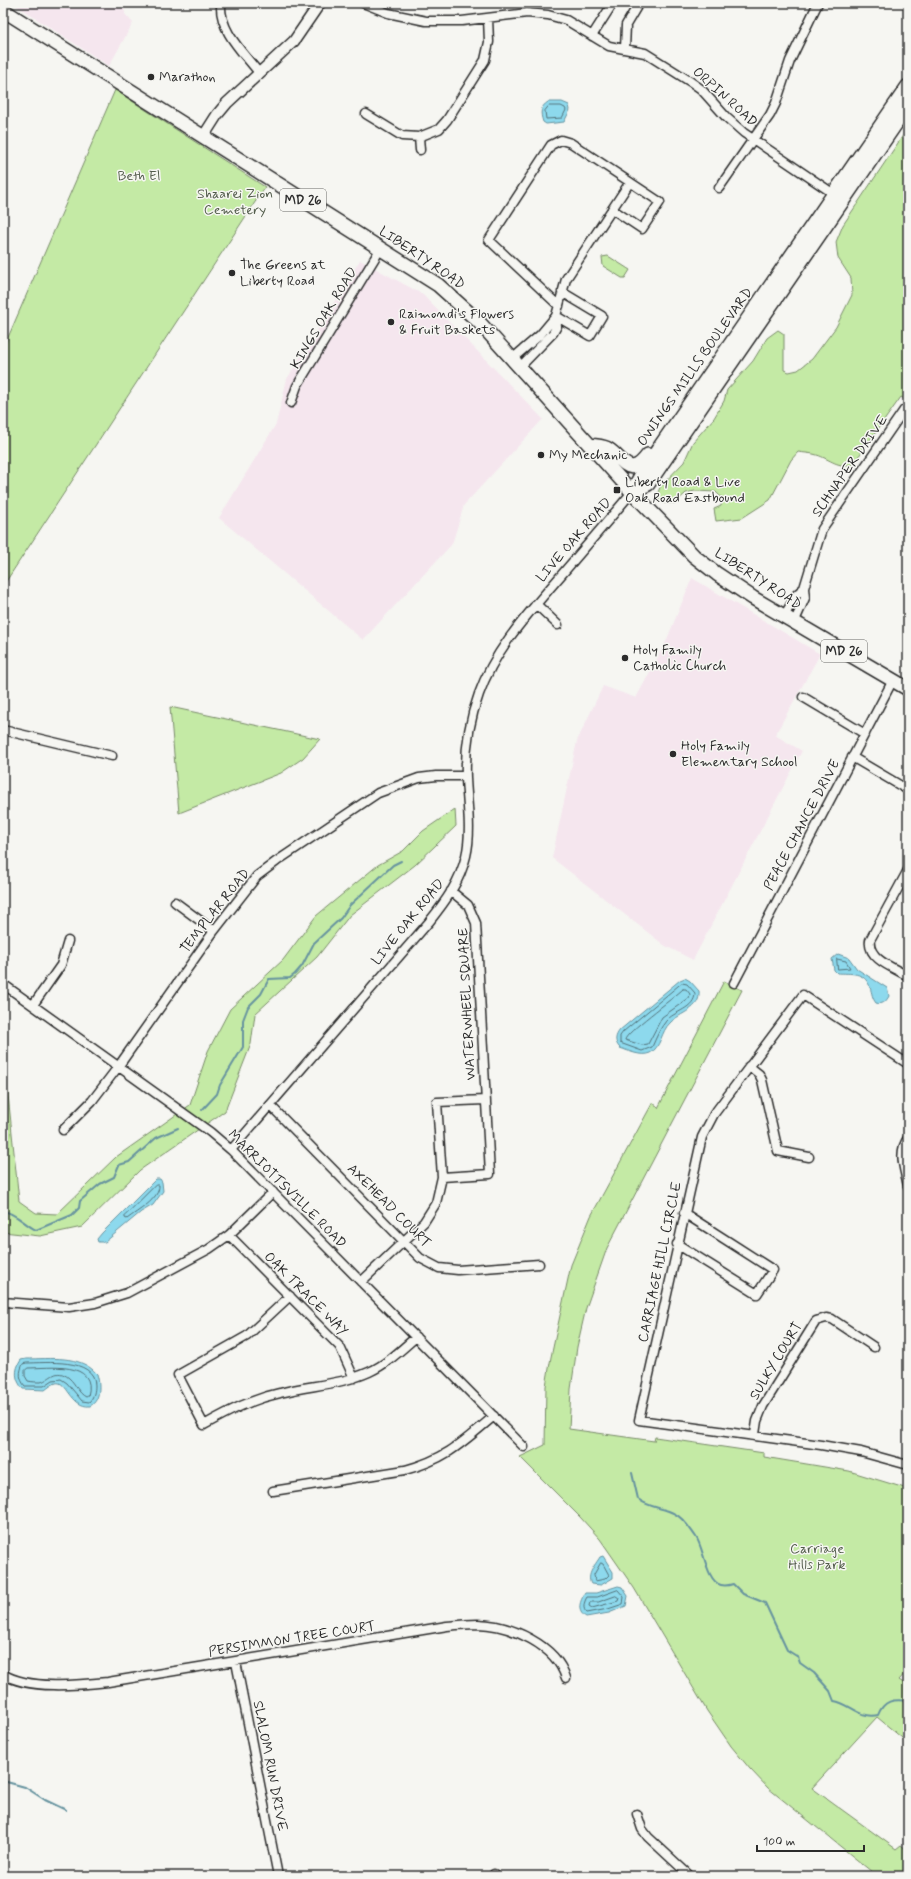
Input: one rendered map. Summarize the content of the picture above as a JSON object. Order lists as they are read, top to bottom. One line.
{"streets":{"main road":["MD 26","LIBERTY ROAD","OWINGS MILLS BOULEVARD"],"street":["ORPIN ROAD","KINGS OAK ROAD","SCHNAPER DRIVE","LIVE OAK ROAD","PEACE CHANCE DRIVE","TEMPLAR ROAD","WATERWHEEL SQUARE","MARRIOTTSVILLE ROAD","AXEHEAD COURT","CARRIAGE HILL CIRCLE","OAK TRACE WAY","SULKY COURT","PERSIMMON TREE COURT","SLALOM RUN DRIVE"]},"crossings":[["ORPIN ROAD","OWINGS MILLS BOULEVARD"],["LIBERTY ROAD","KINGS OAK ROAD"],["LIBERTY ROAD","OWINGS MILLS BOULEVARD"],["LIBERTY ROAD","SCHNAPER DRIVE"],["LIBERTY ROAD","LIVE OAK ROAD"],["LIBERTY ROAD","PEACE CHANCE DRIVE"],["OWINGS MILLS BOULEVARD","LIVE OAK ROAD"],["LIVE OAK ROAD","TEMPLAR ROAD"],["LIVE OAK ROAD","WATERWHEEL SQUARE"],["LIVE OAK ROAD","MARRIOTTSVILLE ROAD"],["LIVE OAK ROAD","AXEHEAD COURT"],["TEMPLAR ROAD","MARRIOTTSVILLE ROAD"],["WATERWHEEL SQUARE","MARRIOTTSVILLE ROAD"],["WATERWHEEL SQUARE","AXEHEAD COURT"],["CARRIAGE HILL CIRCLE","SULKY COURT"],["PERSIMMON TREE COURT","SLALOM RUN DRIVE"]],"parks":["Beth El","Shaarei Zion Cemetery","Carriage Hills Park"],"places":{"other":["Marathon","The Greens at Liberty Road","Raimondi's Flowers & Fruit Baskets","My Mechanic","Holy Family Catholic Church","Holy Family Elementary School"],"transit":["Liberty Road & Live Oak Road Eastbound"]},"scale_bar":"100 m"}
